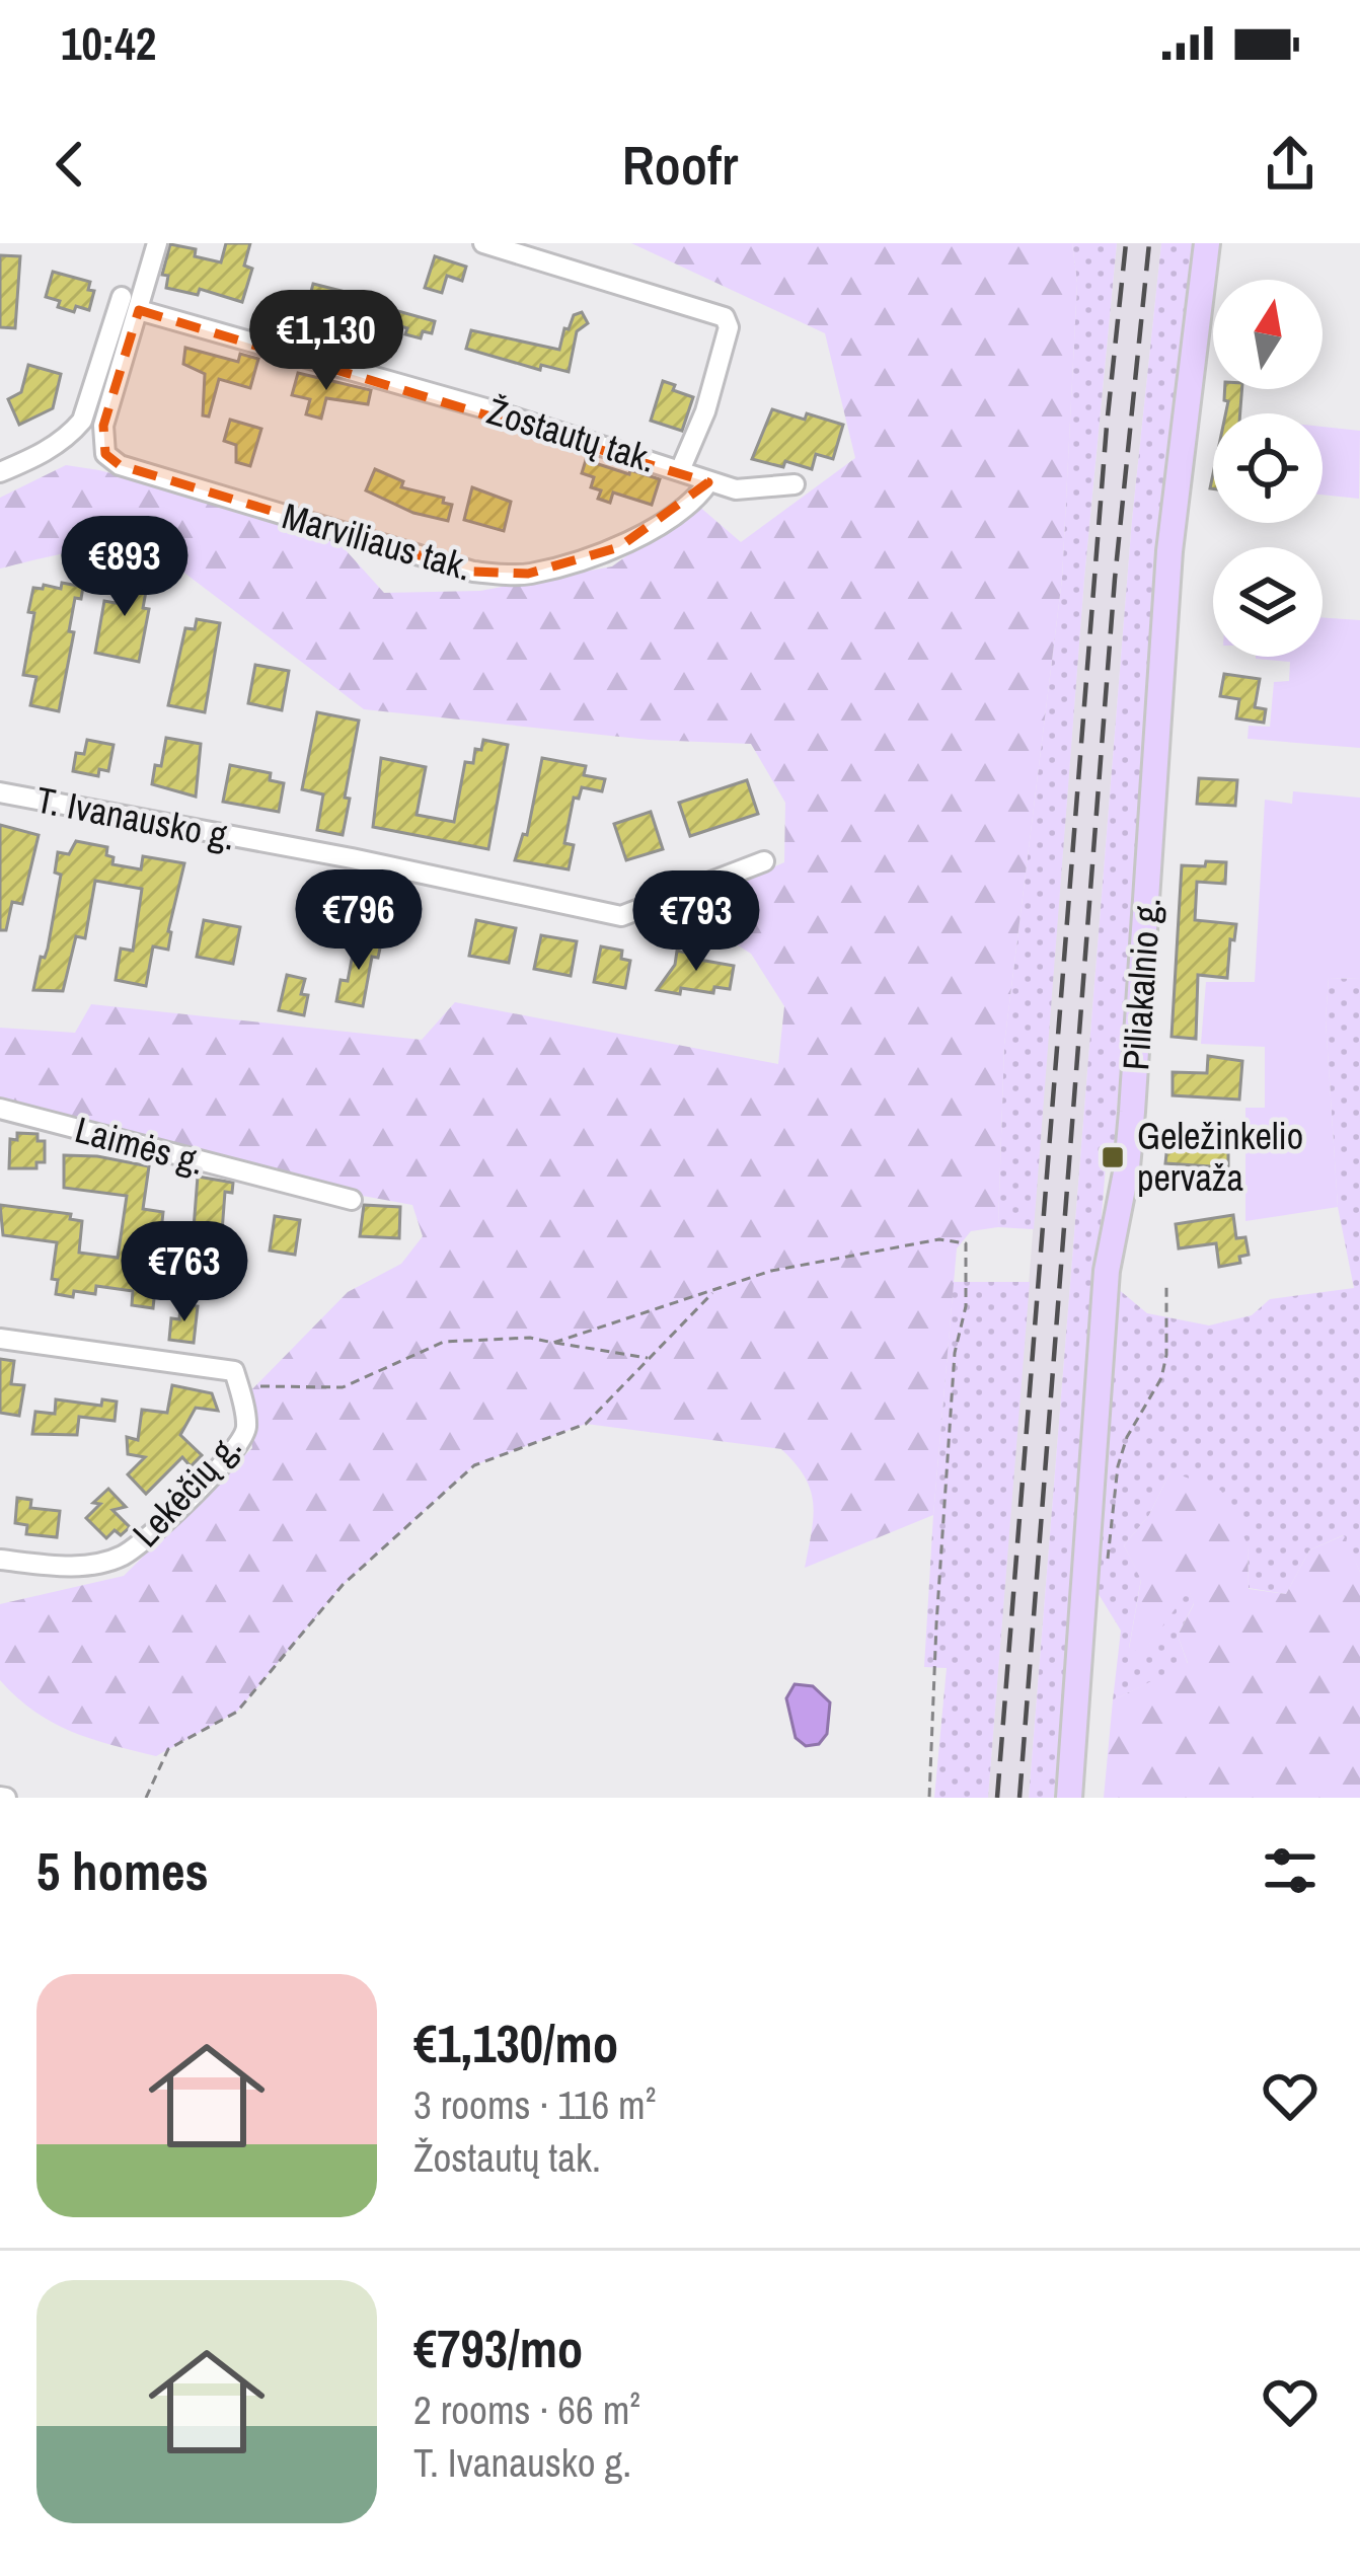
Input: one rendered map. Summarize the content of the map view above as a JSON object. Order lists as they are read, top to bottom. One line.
{"streets":{"main road":["Piliakalnio g."],"street":["Žostautų tak.","Marviliaus tak.","T. Ivanausko g.","Laimės g.","Lekėčių g."]},"crossings":[["Žostautų tak.","Marviliaus tak."]],"places":{"transit":["Geležinkelio pervaža"]},"north":"top","page":{"status":"10:42","header":"Roofr","price":["€1,130","€893","€796","€793","€763"],"heading":"5 homes","list":[{"name":"€1,130/mo","note":"3 rooms · 116 m² · Žostautų tak."},{"name":"€793/mo","note":"2 rooms · 66 m² · T. Ivanausko g."}]}}
